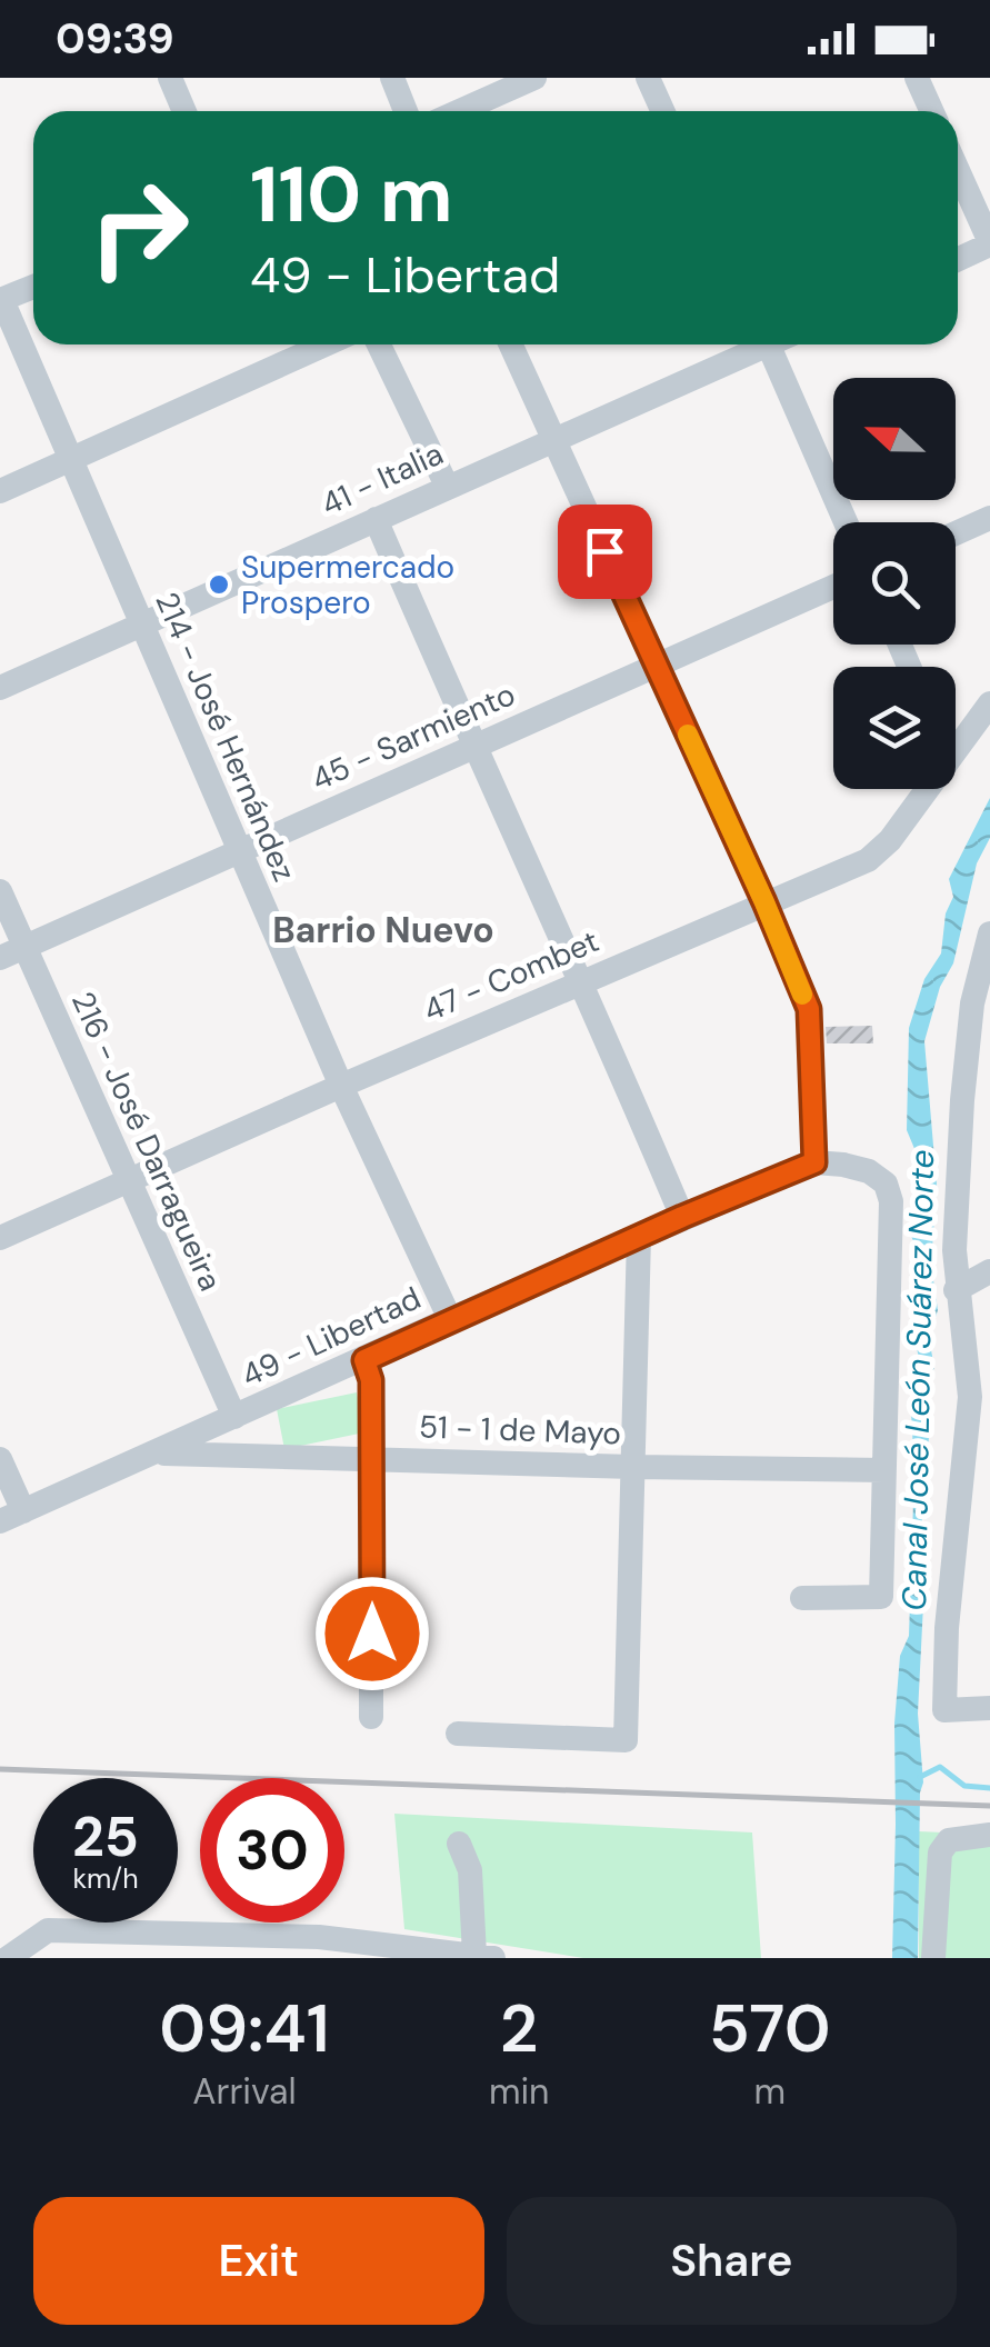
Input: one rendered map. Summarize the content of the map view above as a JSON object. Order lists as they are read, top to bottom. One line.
{"streets":{"street":["41 - Italia","214 - José Hernández","45 - Sarmiento","47 - Combet","216 - José Darragueira","49 - Libertad","51 - 1 de Mayo"]},"crossings":[["41 - Italia","214 - José Hernández"],["214 - José Hernández","45 - Sarmiento"],["214 - José Hernández","47 - Combet"],["214 - José Hernández","49 - Libertad"],["45 - Sarmiento","216 - José Darragueira"],["47 - Combet","216 - José Darragueira"],["216 - José Darragueira","49 - Libertad"],["49 - Libertad","51 - 1 de Mayo"]],"districts":["Barrio Nuevo"],"water":["Canal José León Suárez Norte"],"places":["Supermercado Prospero"],"north":"left","page":{"status":"09:39","turn":["110 m","49 - Libertad"],"speed":"25 km/h","limit":"30","eta":["09:41","Arrival","2","min","570","m"],"buttons":["Exit","Share"]}}
